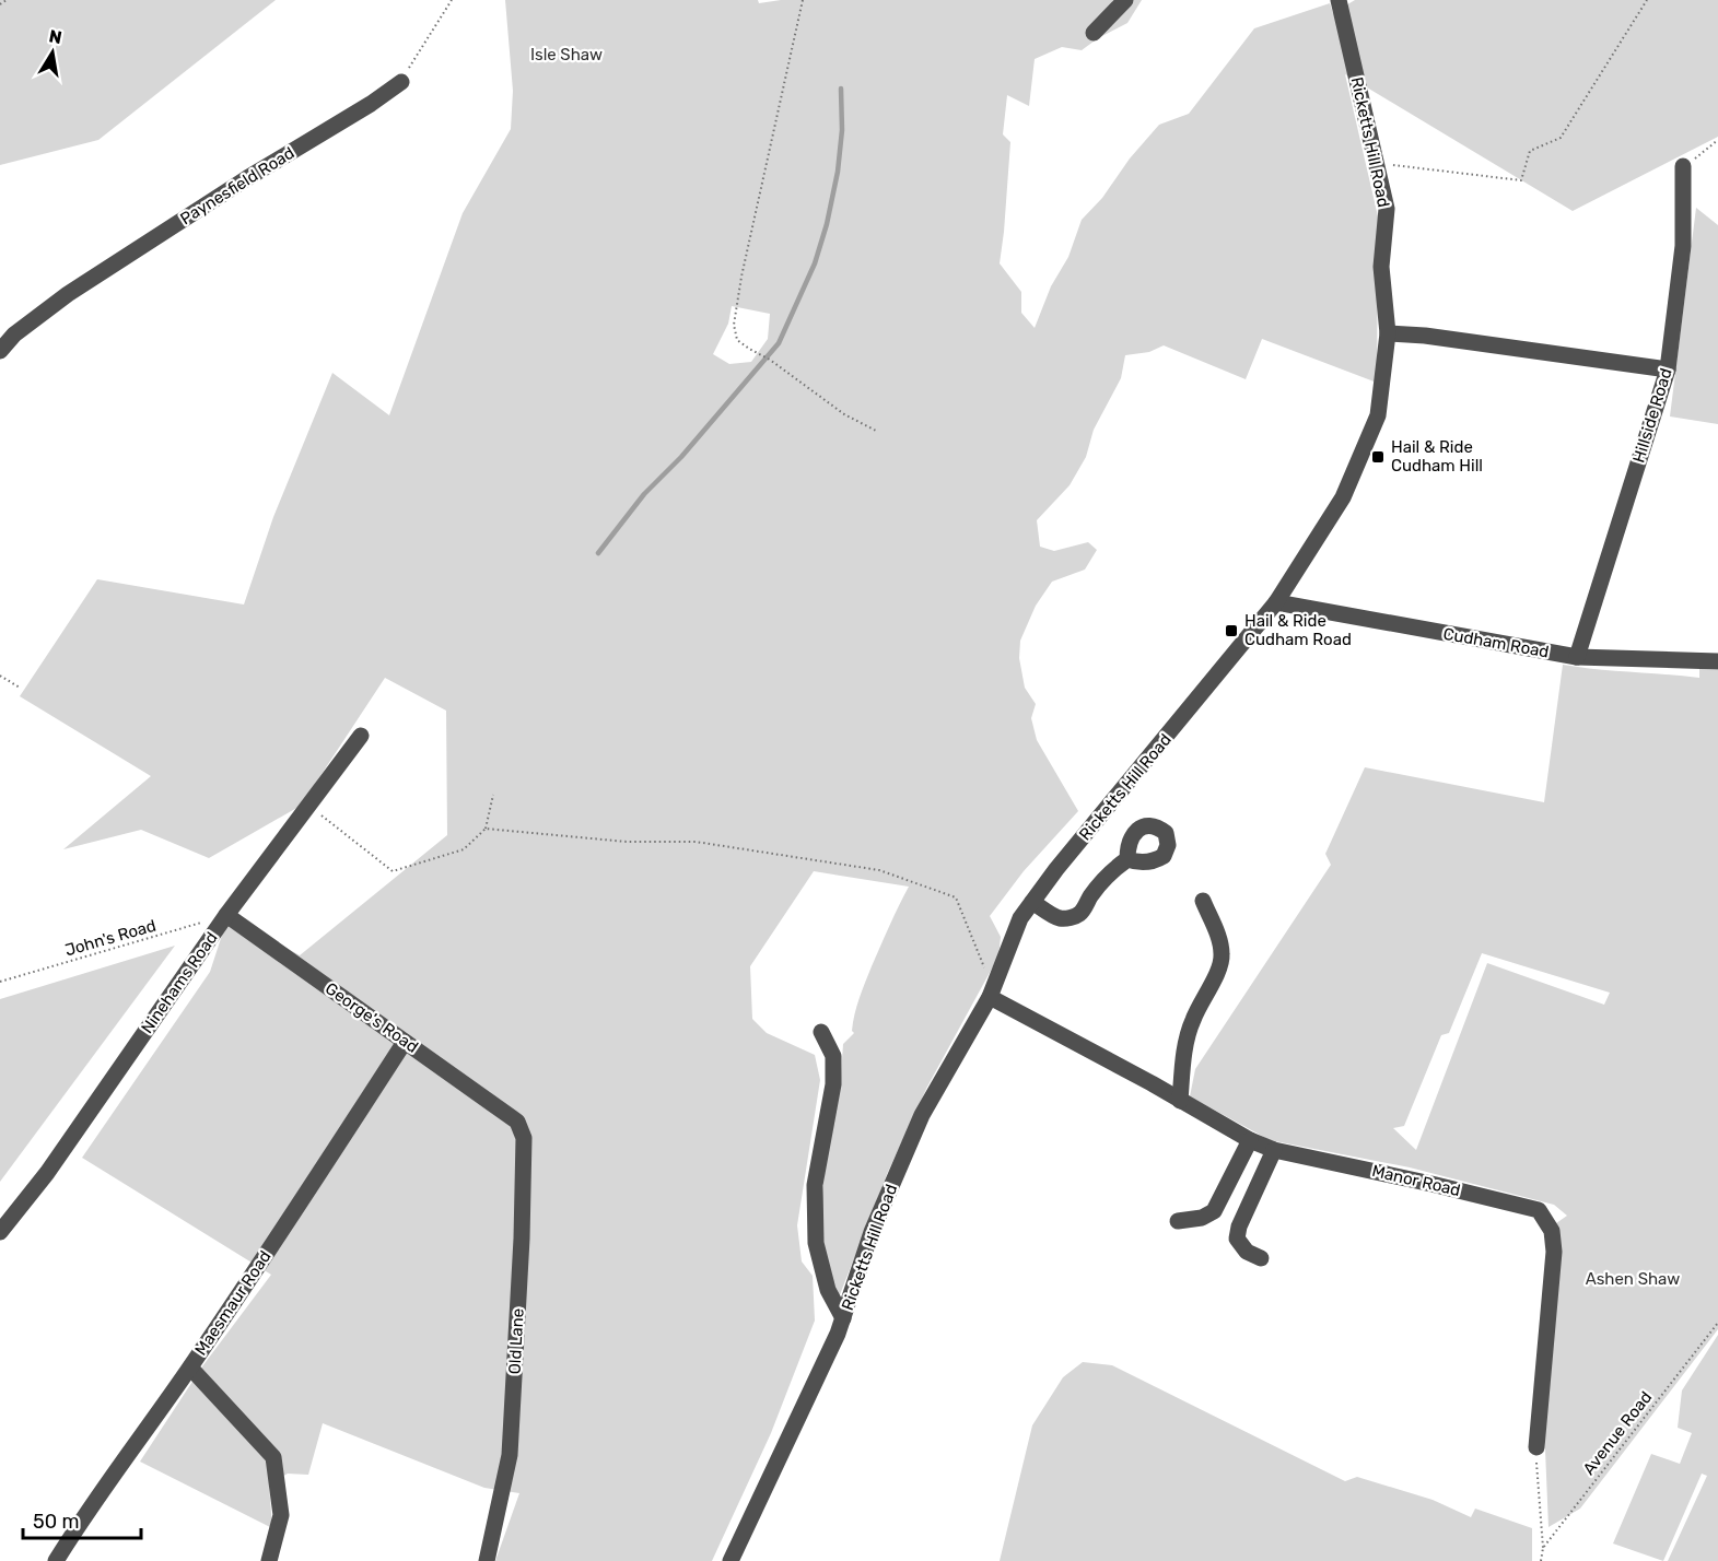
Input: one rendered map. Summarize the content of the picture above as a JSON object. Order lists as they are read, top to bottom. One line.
{"streets":{"street":["Ricketts Hill Road","Paynesfield Road","Hillside Road","Cudham Road","Ninehams Road","George's Road","Manor Road","Maesmaur Road","Old Lane"],"path":["John's Road","Avenue Road"]},"crossings":[["Ricketts Hill Road","Cudham Road"],["Ricketts Hill Road","Manor Road"],["Hillside Road","Cudham Road"],["John's Road","Ninehams Road"],["John's Road","George's Road"],["Ninehams Road","George's Road"],["George's Road","Maesmaur Road"],["George's Road","Old Lane"]],"parks":["Isle Shaw","Ashen Shaw"],"places":{"transit":["Hail & Ride Cudham Hill","Hail & Ride Cudham Road"]},"scale_bar":"50 m","north":"top"}
